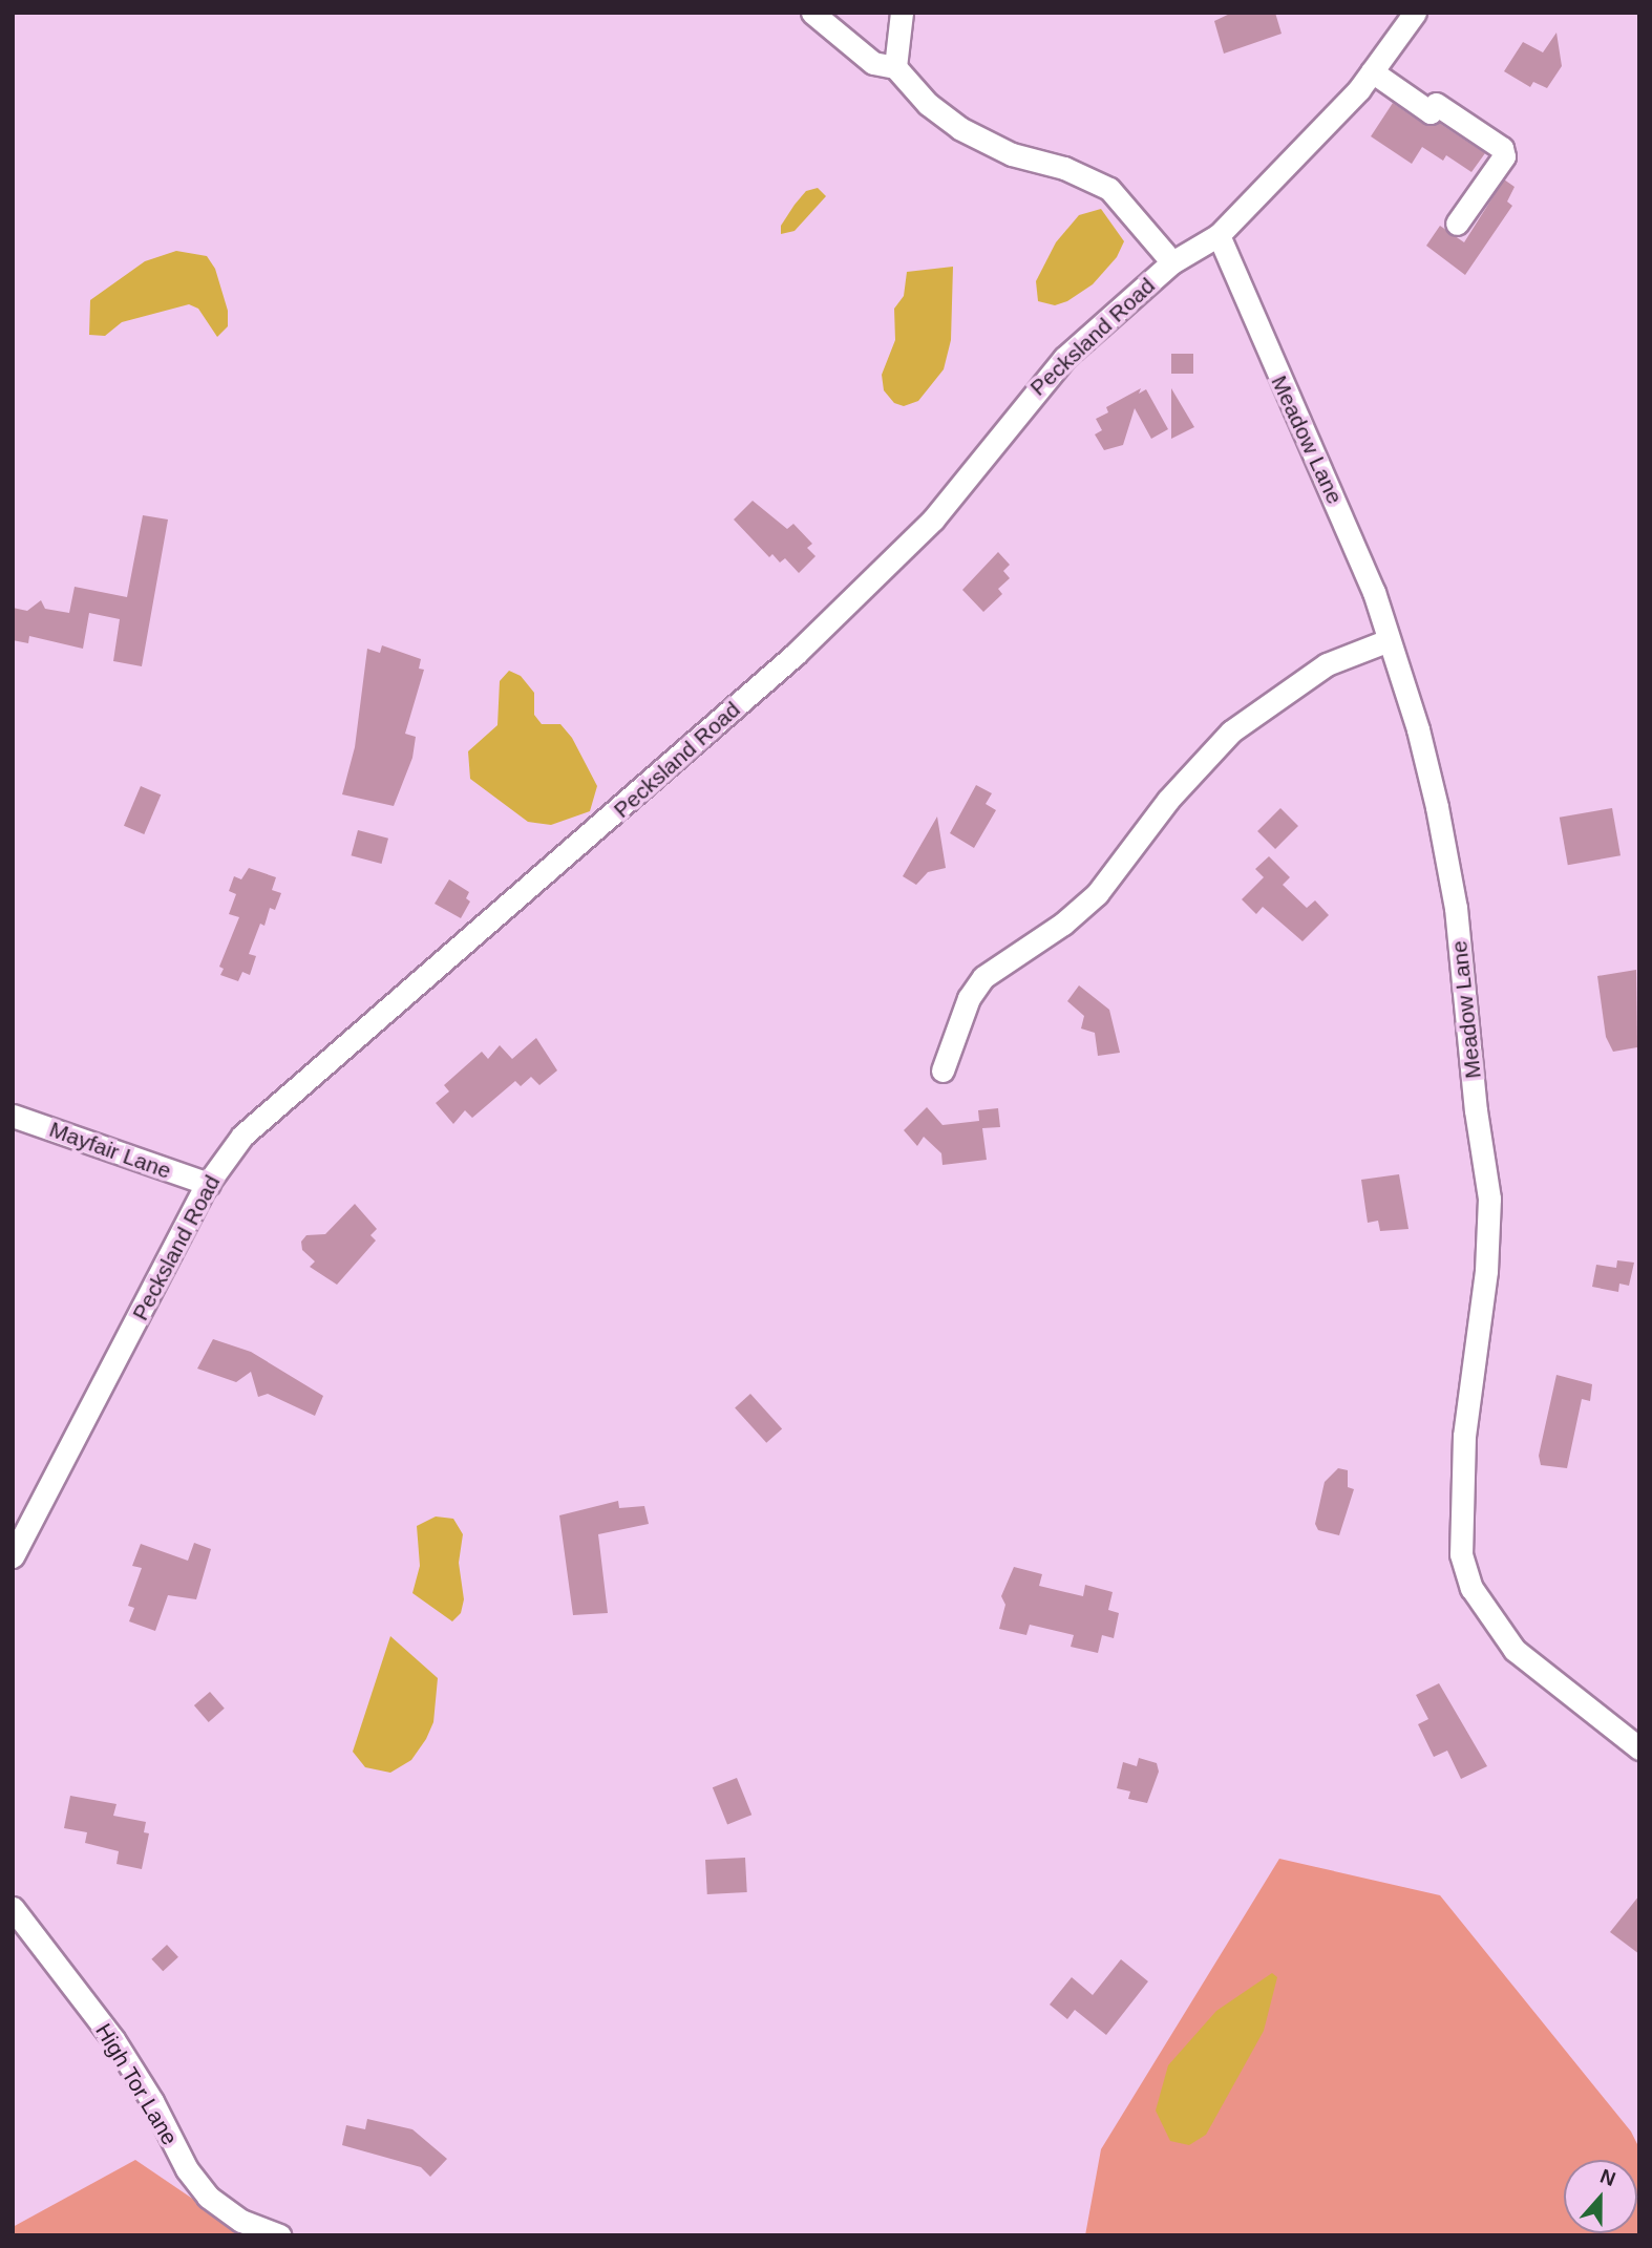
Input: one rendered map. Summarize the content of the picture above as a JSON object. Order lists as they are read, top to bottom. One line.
{"streets":{"street":["Pecksland Road","Meadow Lane","Mayfair Lane","High Tor Lane"]},"crossings":[["Pecksland Road","Meadow Lane"],["Pecksland Road","Mayfair Lane"]],"north":"top"}
